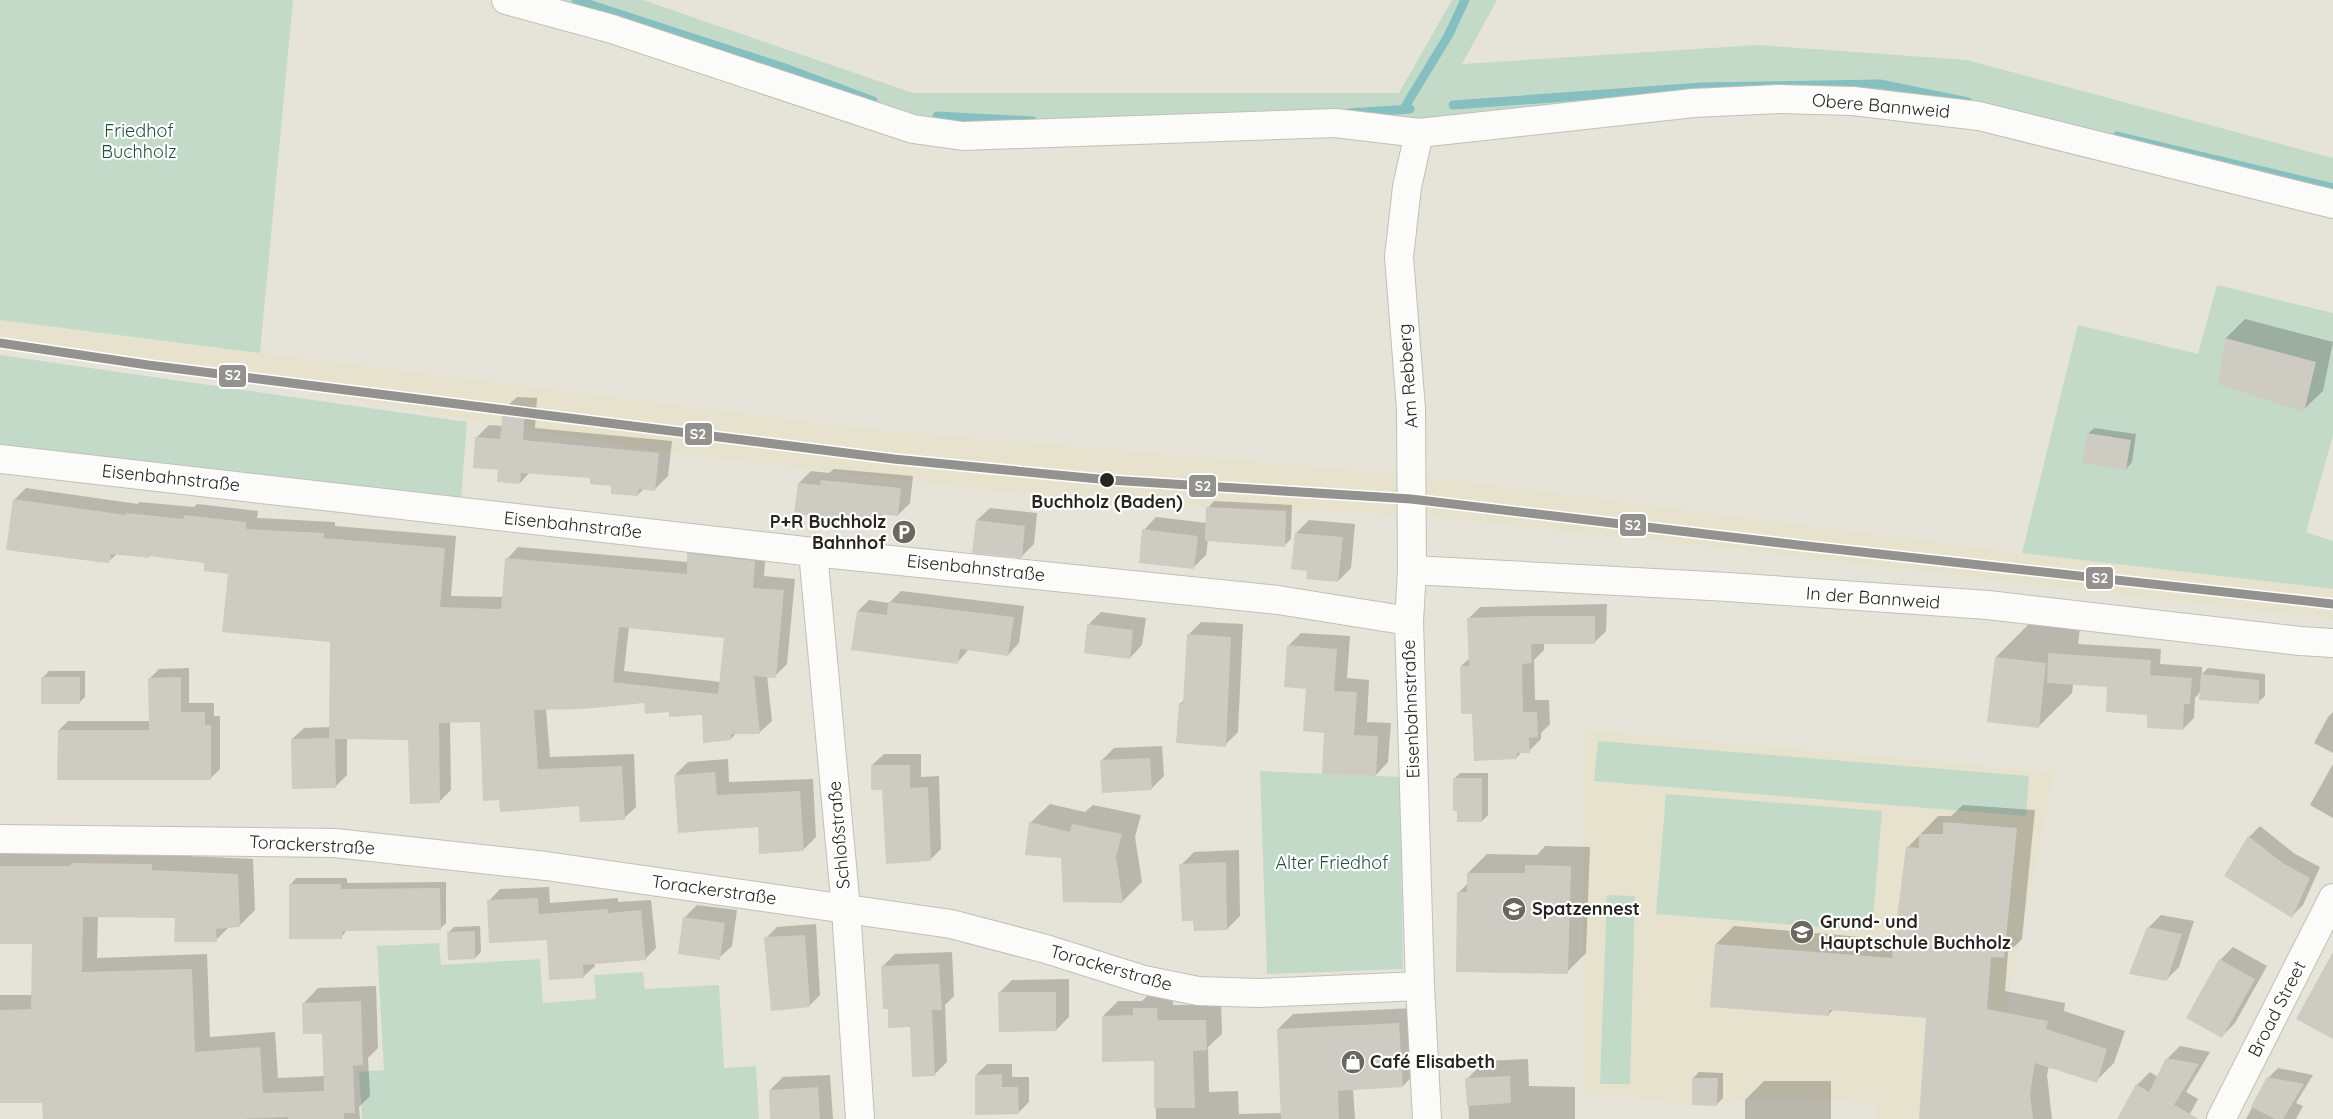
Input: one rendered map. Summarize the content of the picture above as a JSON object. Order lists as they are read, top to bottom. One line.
{"streets":{"street":["Obere Bannweid","Am Rebberg","Eisenbahnstraße","In der Bannweid","Schloßstraße","Torackerstraße","Broad Street"]},"crossings":[["Obere Bannweid","Am Rebberg"],["Am Rebberg","Eisenbahnstraße"],["Am Rebberg","In der Bannweid"],["Eisenbahnstraße","Schloßstraße"],["Eisenbahnstraße","Torackerstraße"],["Schloßstraße","Torackerstraße"]],"parks":["Friedhof Buchholz","Alter Friedhof"],"places":{"other":["Buchholz (Baden)"],"parking":["P+R Buchholz Bahnhof"],"school or university":["Spatzennest","Grund- und Hauptschule Buchholz"],"shop":["Café Elisabeth"]},"lines":["transit line S2"]}
